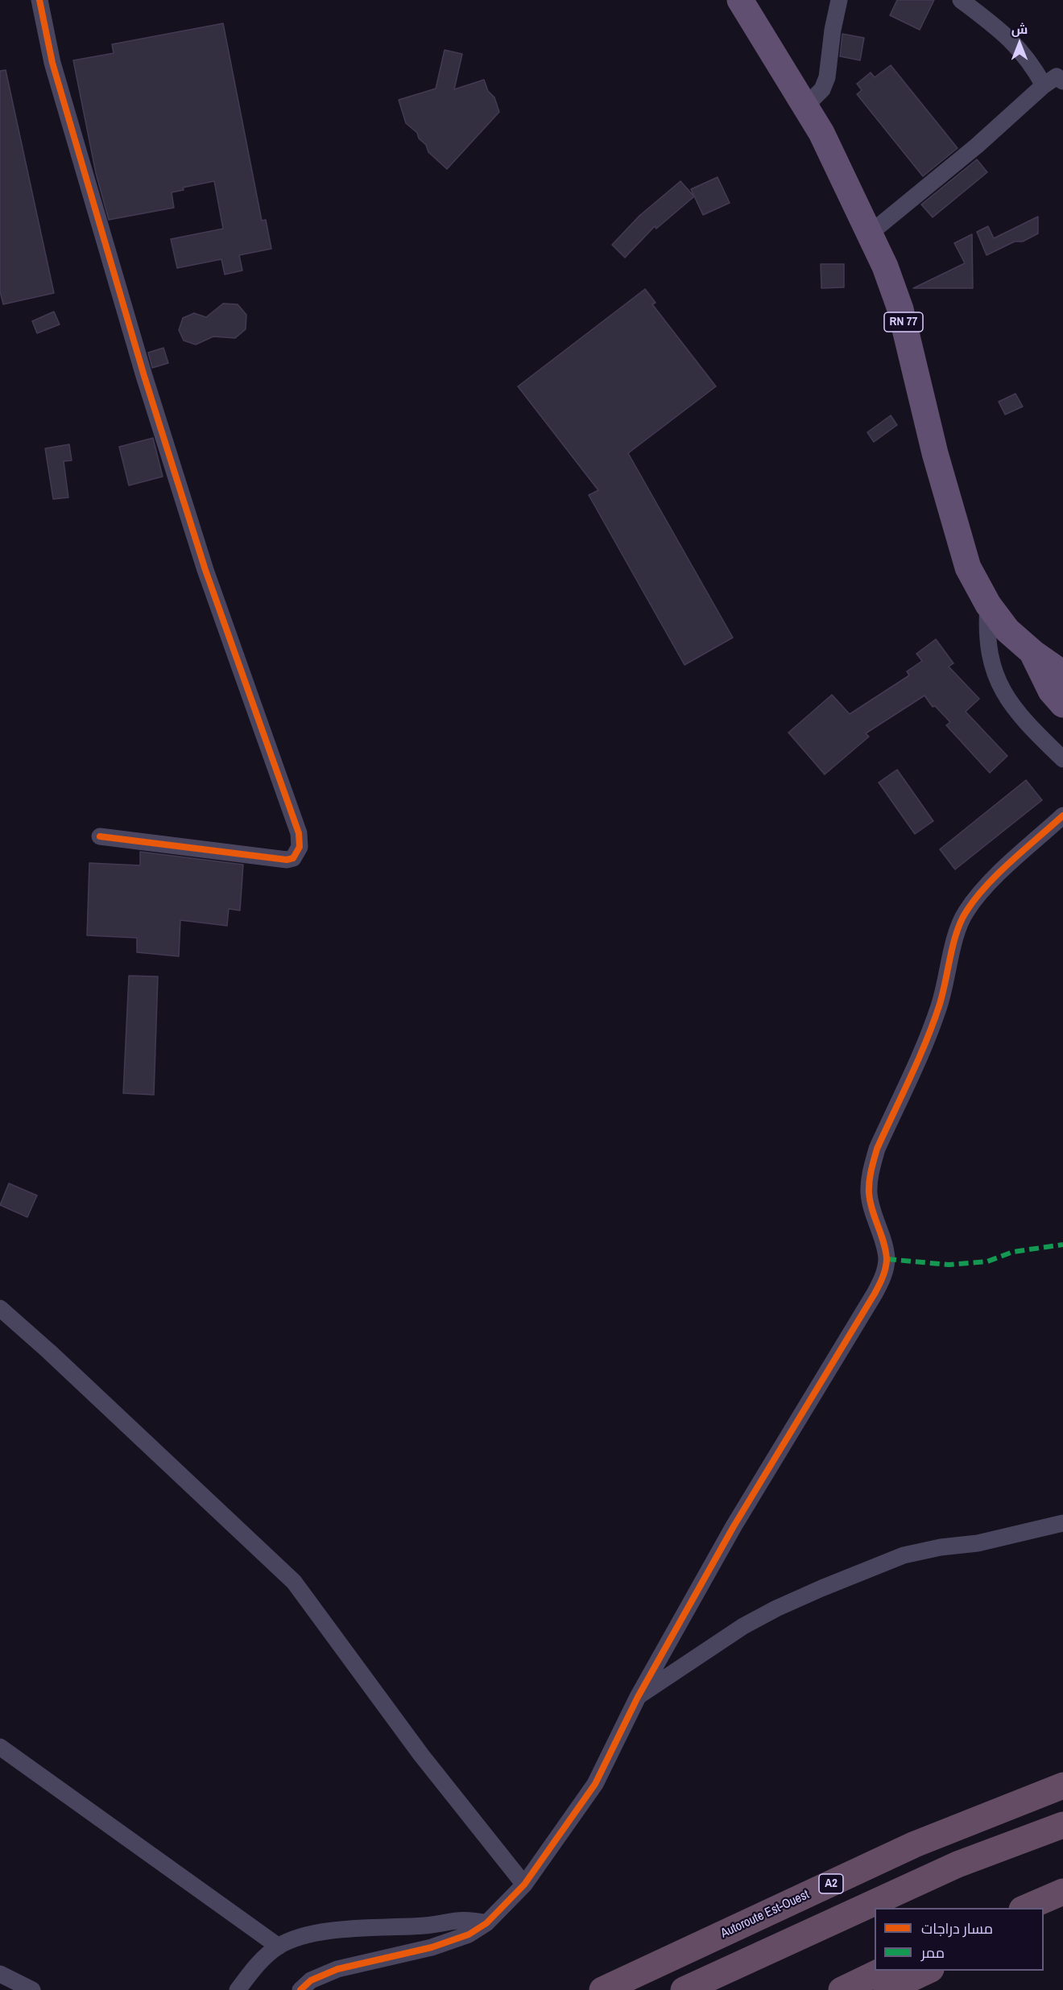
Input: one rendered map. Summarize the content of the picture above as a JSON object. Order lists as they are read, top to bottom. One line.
{"streets":{"highway":["A2","Autoroute Est-Ouest"],"main road":["RN 77"]},"legend":["مسار دراجات","ممر"],"north":"top"}
